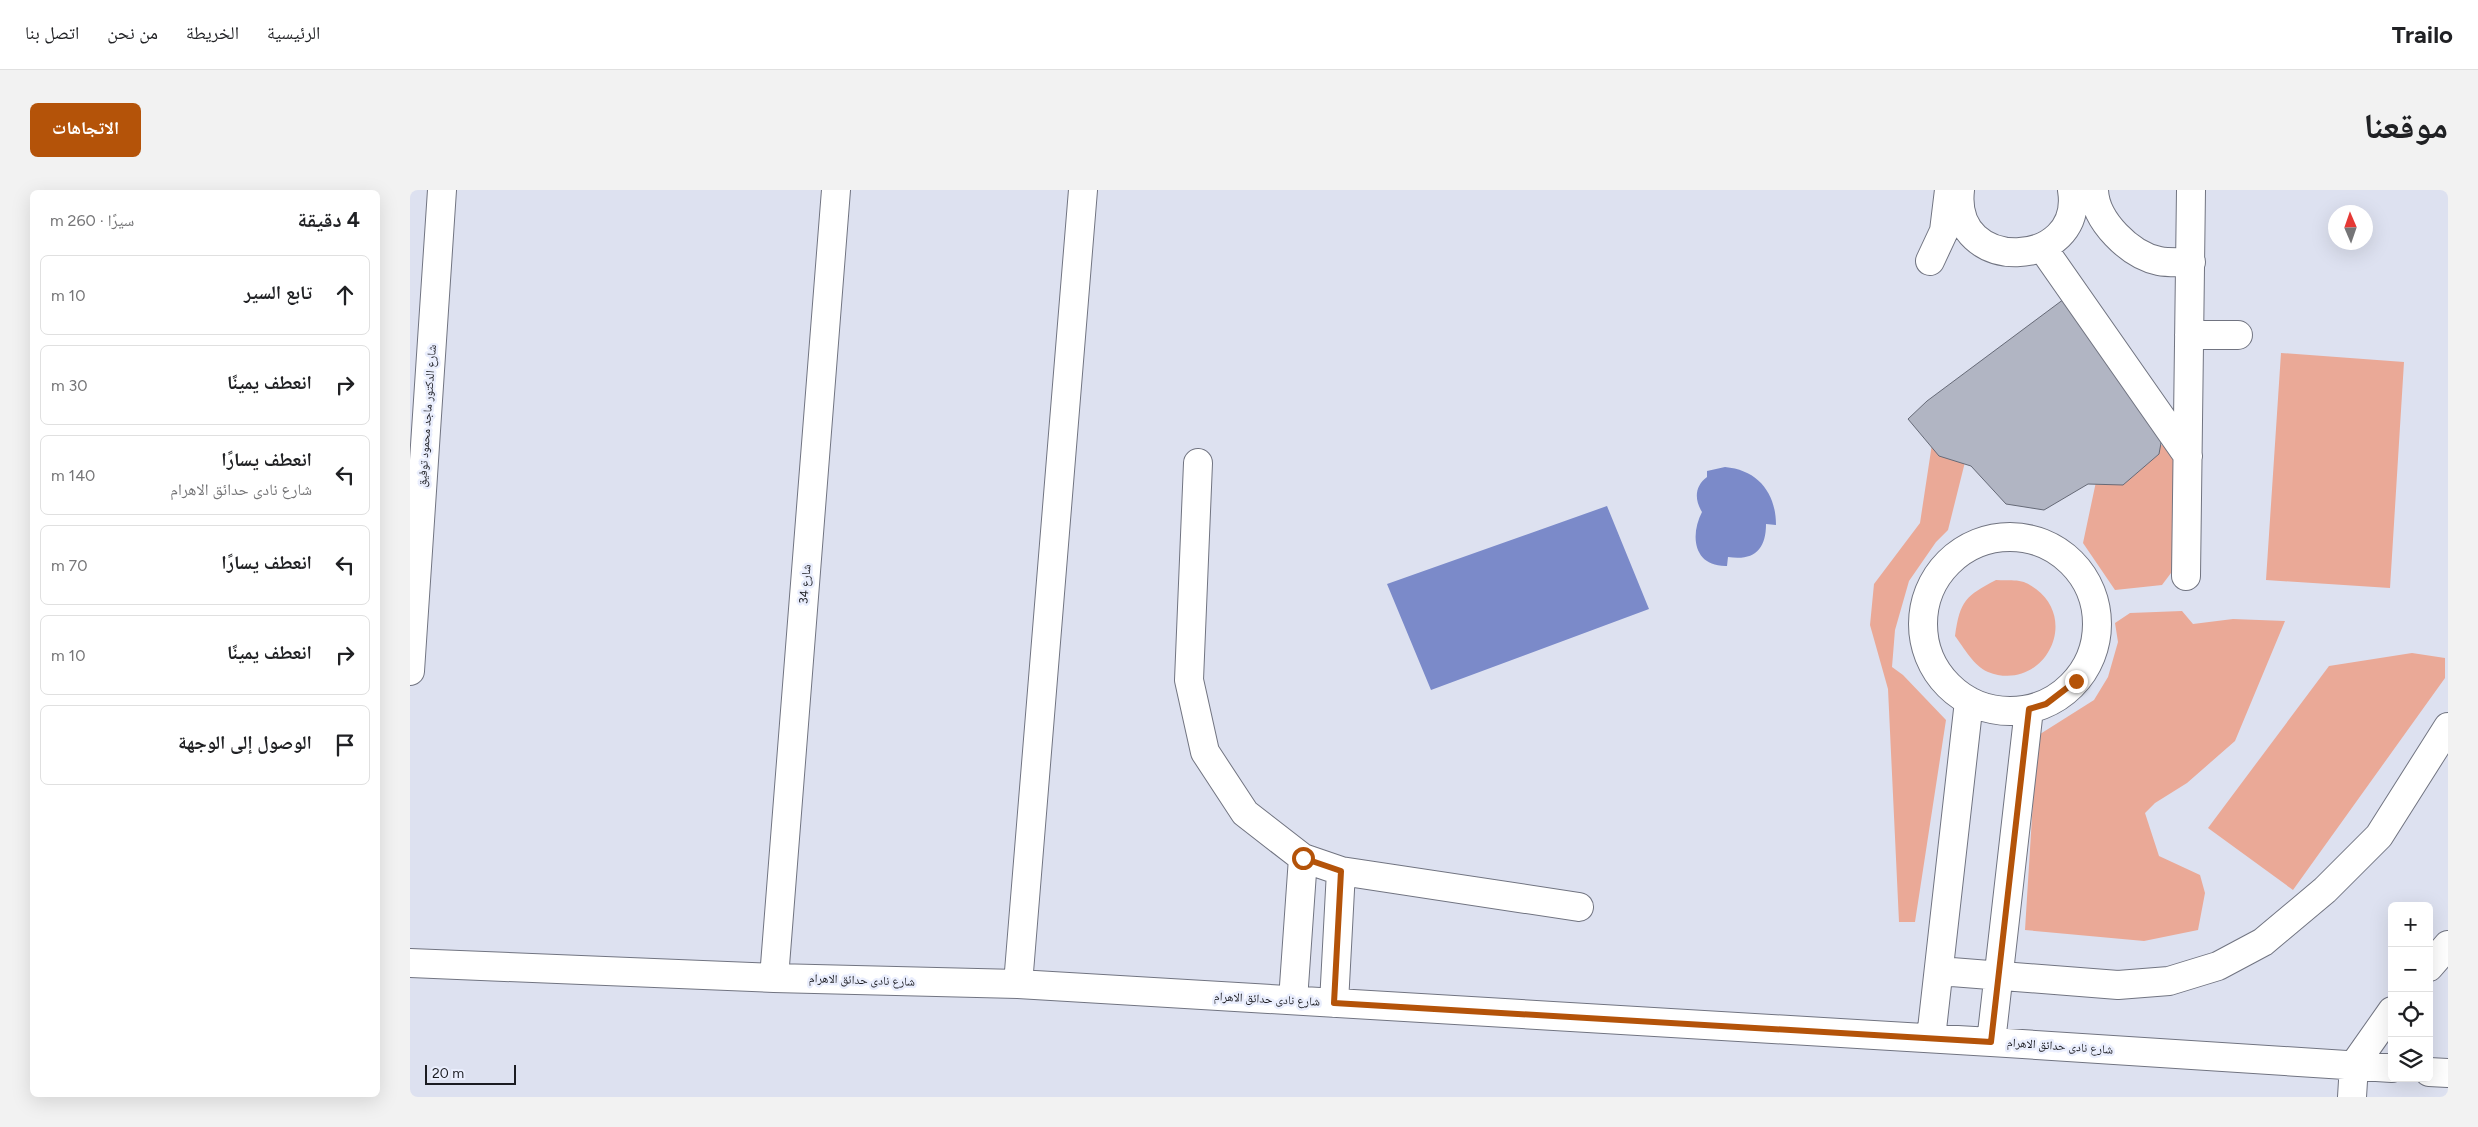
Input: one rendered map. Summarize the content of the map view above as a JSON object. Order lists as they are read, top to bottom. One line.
{"streets":{"street":["شارع الدكتور ماجد محمود توفيق","شارع 34","شارع نادى حدائق الاهرام"]},"crossings":[["شارع 34","شارع نادى حدائق الاهرام"]],"scale_bar":"20 m","north":"top","page":{"header":"Trailo","nav":["الرئيسية","الخريطة","من نحن","اتصل بنا"],"title":"موقعنا","buttons":"الاتجاهات","heading":["4 دقيقة","سيرًا · 260 m"],"list":[["تابع السير","10 m"],["انعطف يمينًا","30 m"],["انعطف يسارًا","شارع نادى حدائق الاهرام","140 m"],["انعطف يسارًا","70 m"],["انعطف يمينًا","10 m"],"الوصول إلى الوجهة"],"map_buttons":["+","−"],"scale":"20 m"}}
